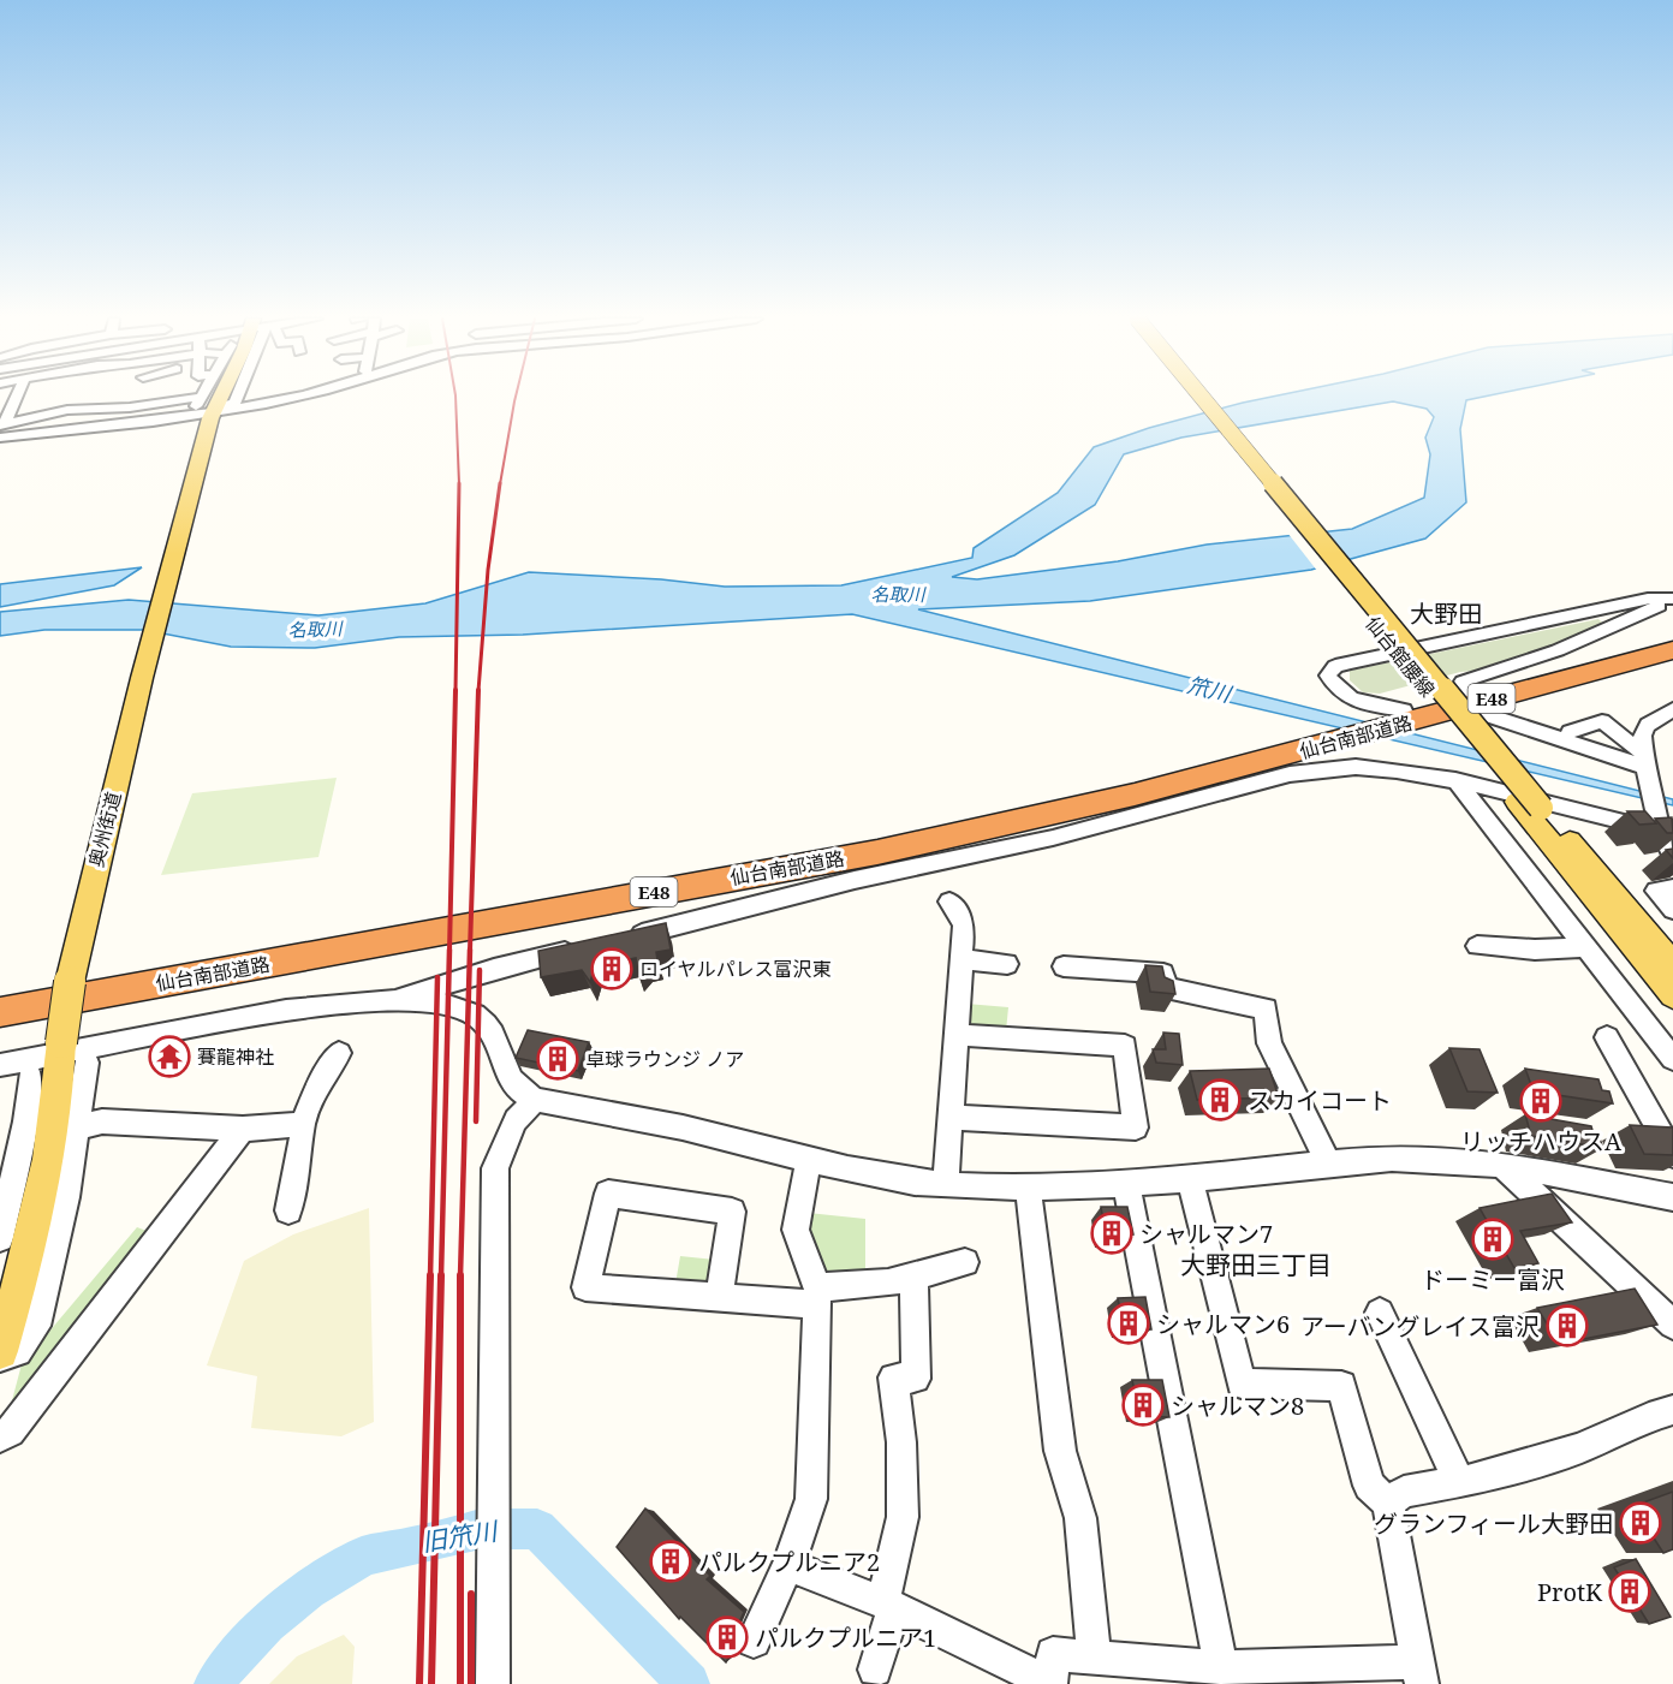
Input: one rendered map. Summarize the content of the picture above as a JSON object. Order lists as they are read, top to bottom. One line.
{"streets":{"highway":["E48","仙台南部道路"],"main road":["仙台館腰線","奥州街道"]},"districts":["大野田","大野田三丁目"],"water":["名取川","笊川","旧笊川"],"places":{"building":["ロイヤルパレス富沢東","卓球ラウンジ ノア","スカイコート","リッチハウスA","シャルマン7","ドーミー富沢","シャルマン6","アーバングレイス富沢","シャルマン8","グランフィール大野田","パルクプルニア2","ProtK","パルクプルニア1"],"temple":["賽龍神社"]}}
